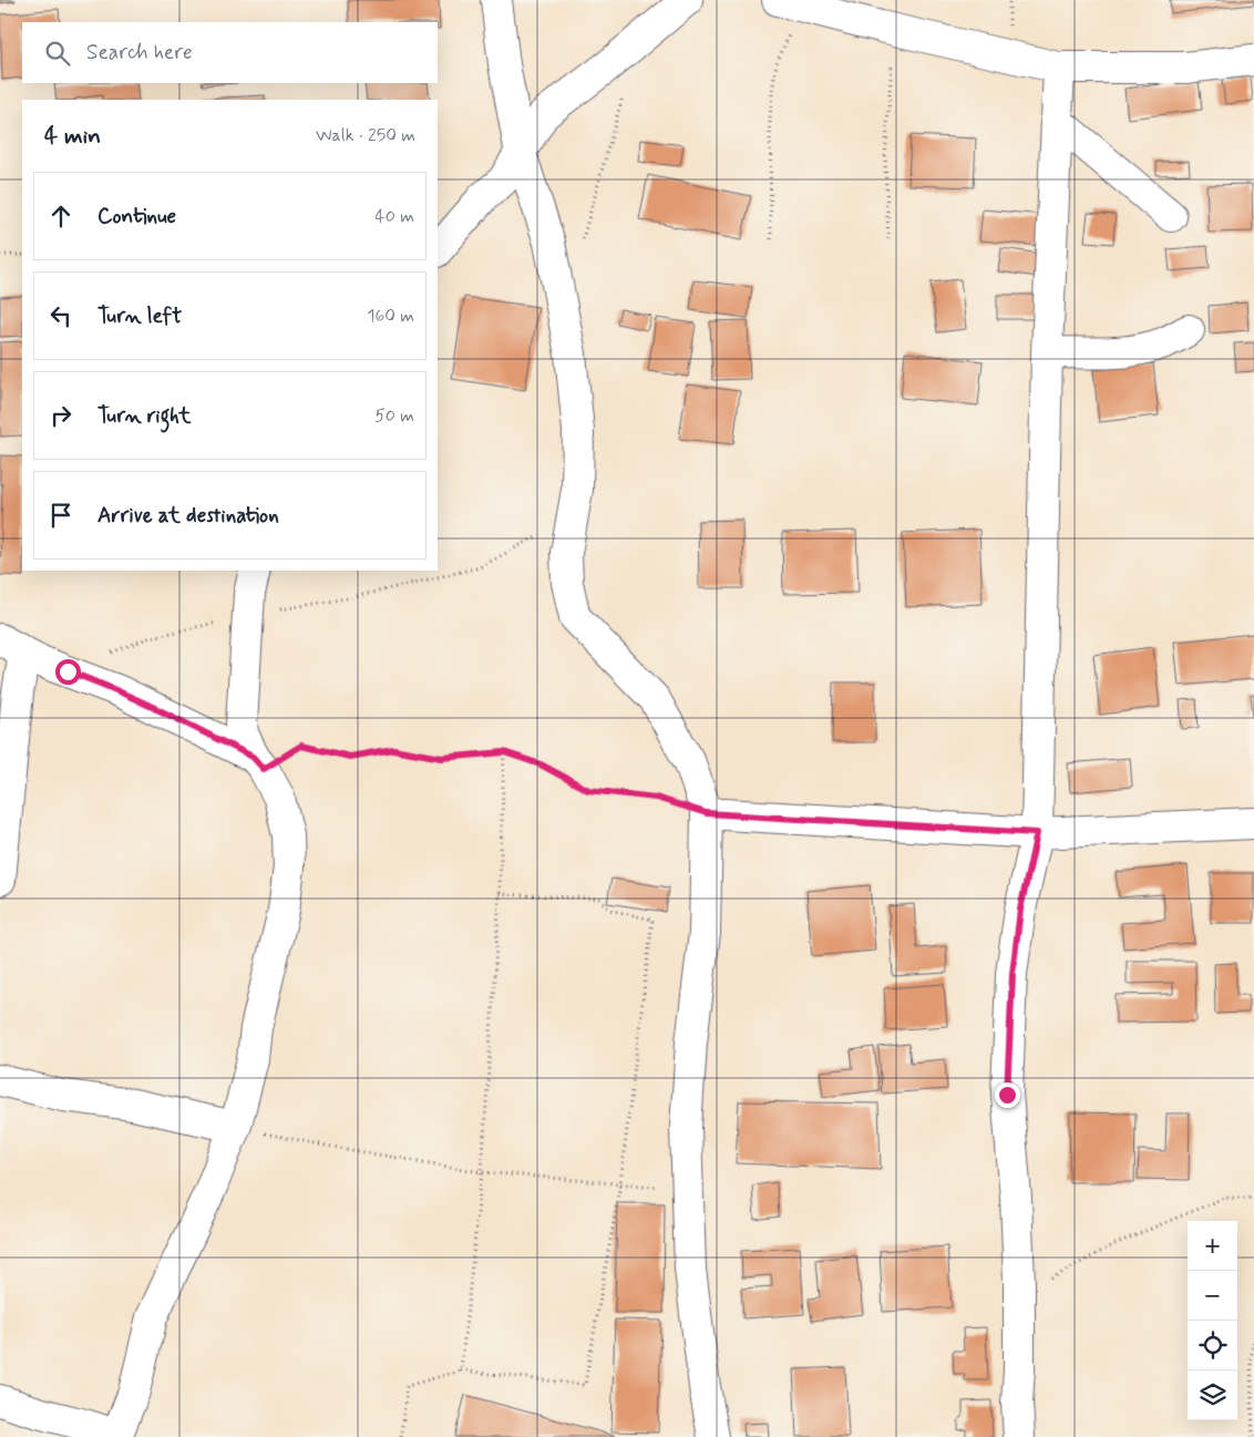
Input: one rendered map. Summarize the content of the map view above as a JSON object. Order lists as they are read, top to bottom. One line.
{"page":{"search":"Search here","heading":["4 min","Walk · 250 m"],"list":[["Continue","40 m"],["Turn left","160 m"],["Turn right","50 m"],"Arrive at destination"],"map_buttons":["+","−"]}}
